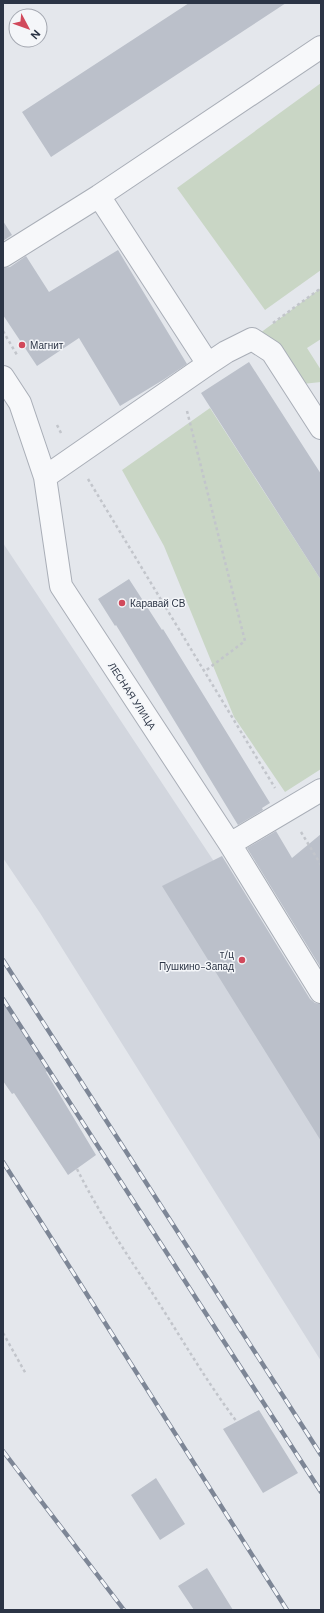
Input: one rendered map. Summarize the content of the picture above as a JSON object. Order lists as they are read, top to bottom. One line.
{"streets":{"street":["ЛЕСНАЯ УЛИЦА"]},"places":["Магнит","Каравай СВ","т/ц Пушкино-Запад"],"north":"bottom right"}
